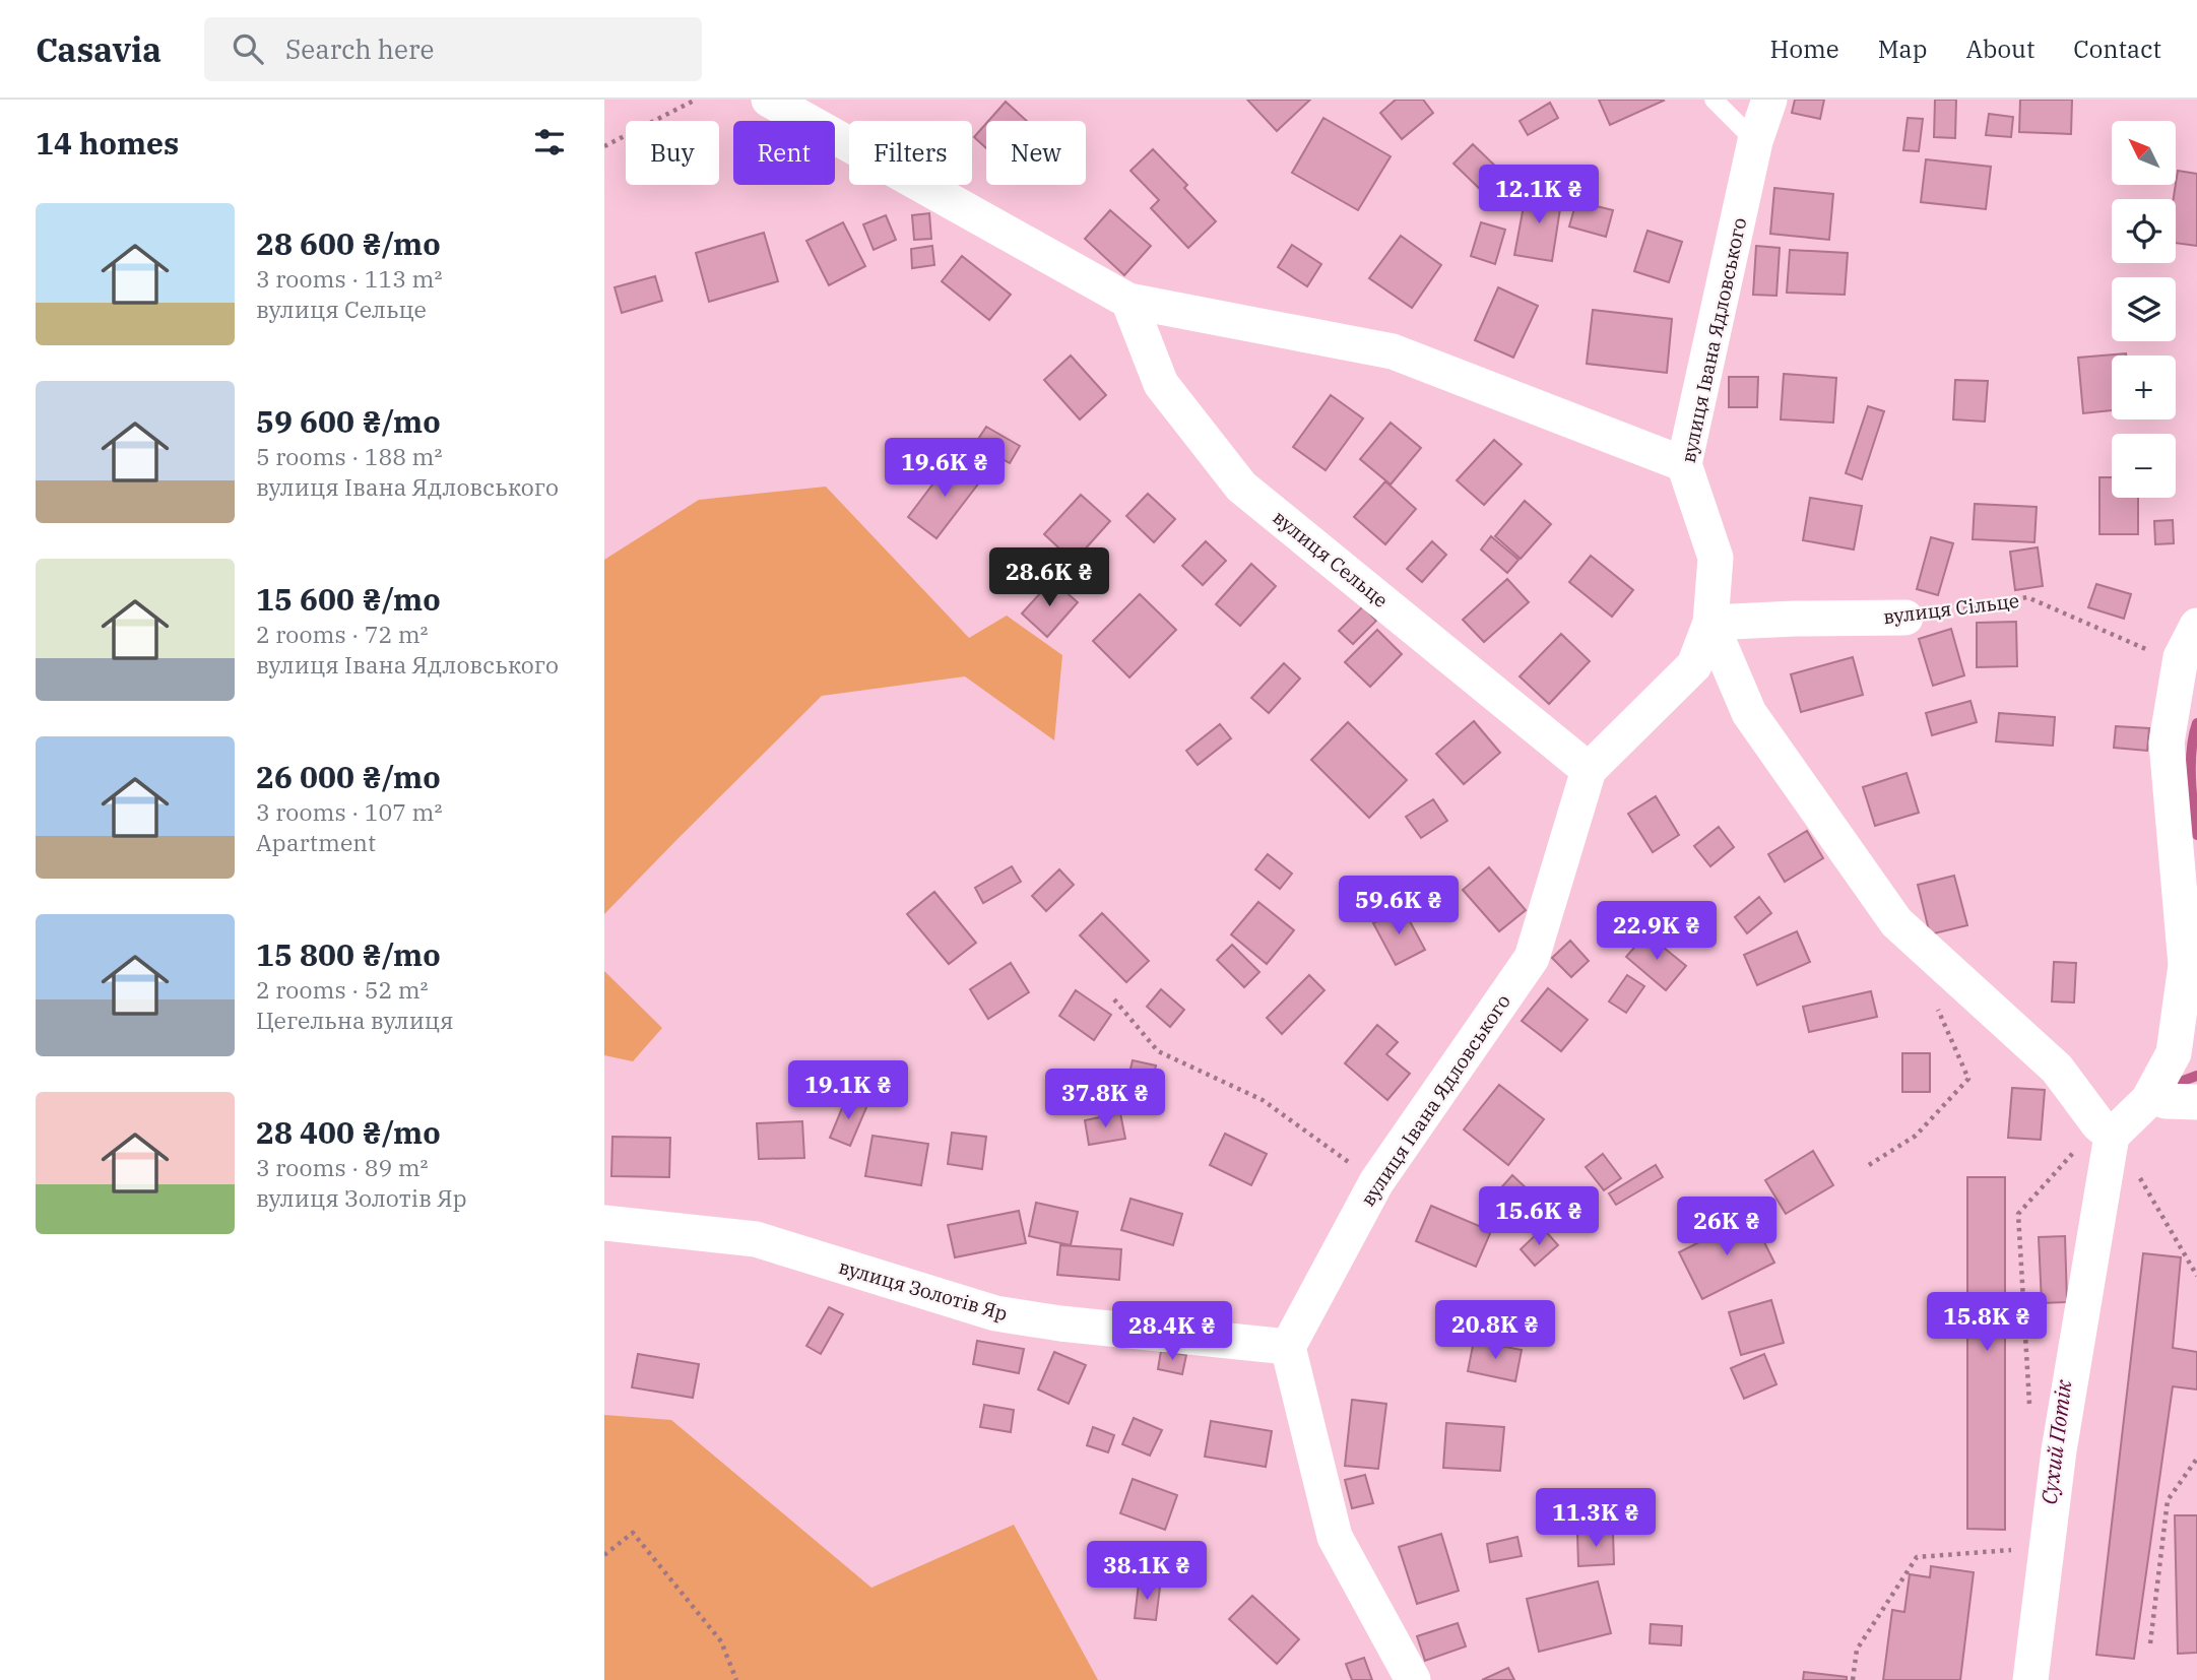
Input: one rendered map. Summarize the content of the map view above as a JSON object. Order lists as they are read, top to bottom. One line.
{"streets":{"street":["вулиця Івана Ядловського","вулиця Сельце","вулиця Сільце","вулиця Золотів Яр"]},"crossings":[["вулиця Івана Ядловського","вулиця Сельце"],["вулиця Івана Ядловського","вулиця Сільце"],["вулиця Івана Ядловського","вулиця Золотів Яр"]],"water":["Сухий Потік"],"north":"top left","page":{"header":"Casavia","search":"Search here","nav":["Home","Map","About","Contact"],"heading":"14 homes","map_buttons":["+","−"],"chip":["Buy","Rent","Filters","New"],"price":["12.1K ₴","19.6K ₴","28.6K ₴","59.6K ₴","22.9K ₴","19.1K ₴","37.8K ₴","15.6K ₴","26K ₴","15.8K ₴","20.8K ₴","28.4K ₴","11.3K ₴","38.1K ₴"],"list":[{"name":"28 600 ₴/mo","note":"3 rooms · 113 m² · вулиця Сельце"},{"name":"59 600 ₴/mo","note":"5 rooms · 188 m² · вулиця Івана Ядловського"},{"name":"15 600 ₴/mo","note":"2 rooms · 72 m² · вулиця Івана Ядловського"},{"name":"26 000 ₴/mo","note":"3 rooms · 107 m² · Apartment"},{"name":"15 800 ₴/mo","note":"2 rooms · 52 m² · Цегельна вулиця"},{"name":"28 400 ₴/mo","note":"3 rooms · 89 m² · вулиця Золотів Яр"}]}}
